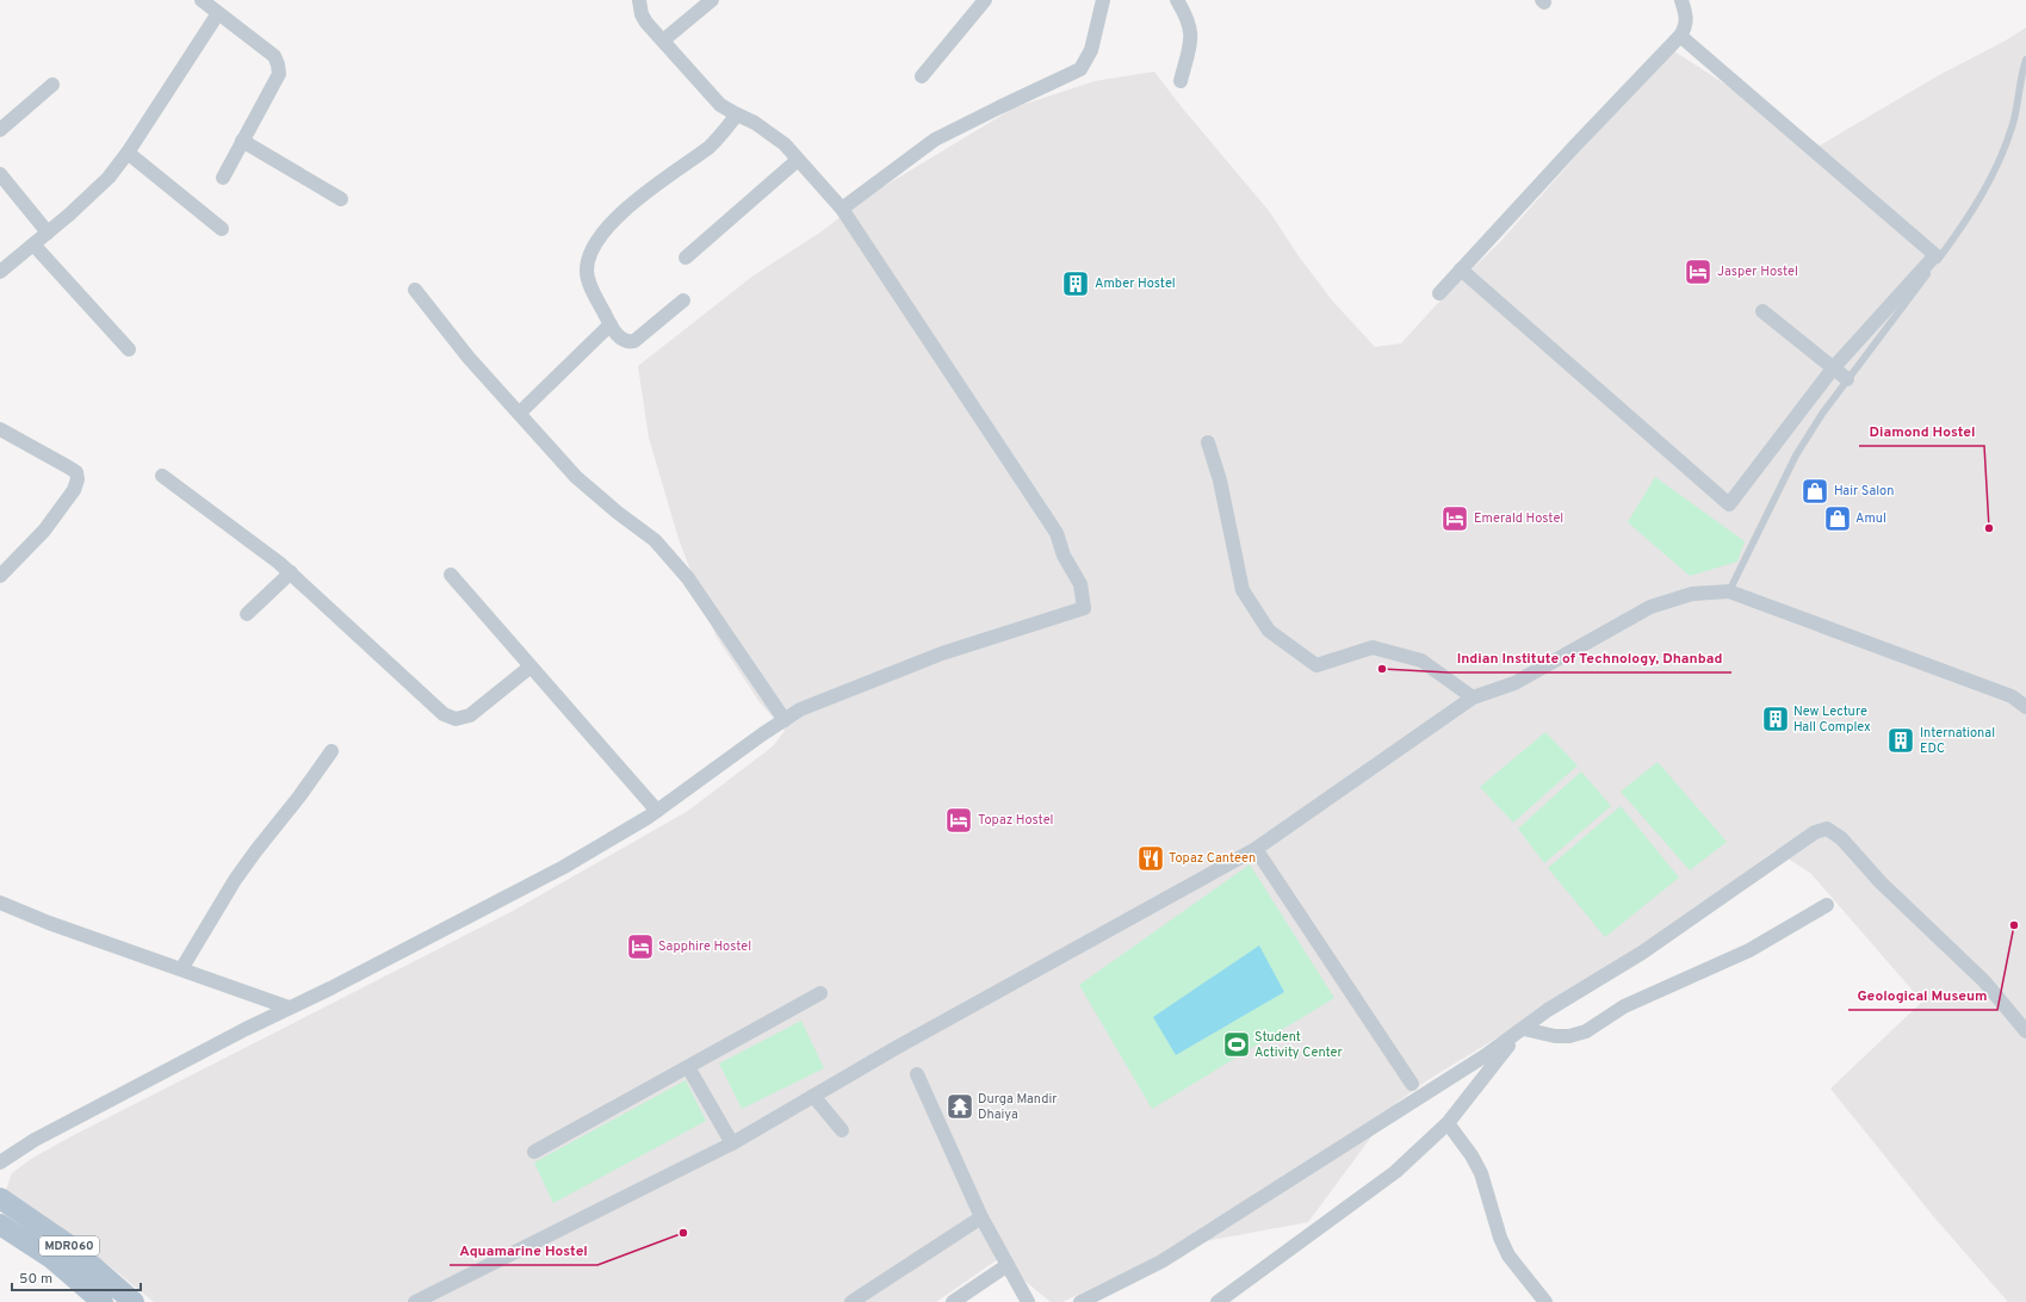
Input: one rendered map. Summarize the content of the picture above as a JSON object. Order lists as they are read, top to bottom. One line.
{"streets":{"main road":["MDR060"]},"places":{"hotel":["Jasper Hostel","Emerald Hostel","Topaz Hostel","Sapphire Hostel"],"building":["Amber Hostel","New Lecture Hall Complex","International EDC"],"shop":["Hair Salon","Amul"],"other":["Diamond Hostel","Indian Institute of Technology, Dhanbad","Geological Museum","Aquamarine Hostel"],"restaurant":["Topaz Canteen"],"sports":["Student Activity Center"],"temple":["Durga Mandir Dhaiya"]},"scale_bar":"50 m"}
